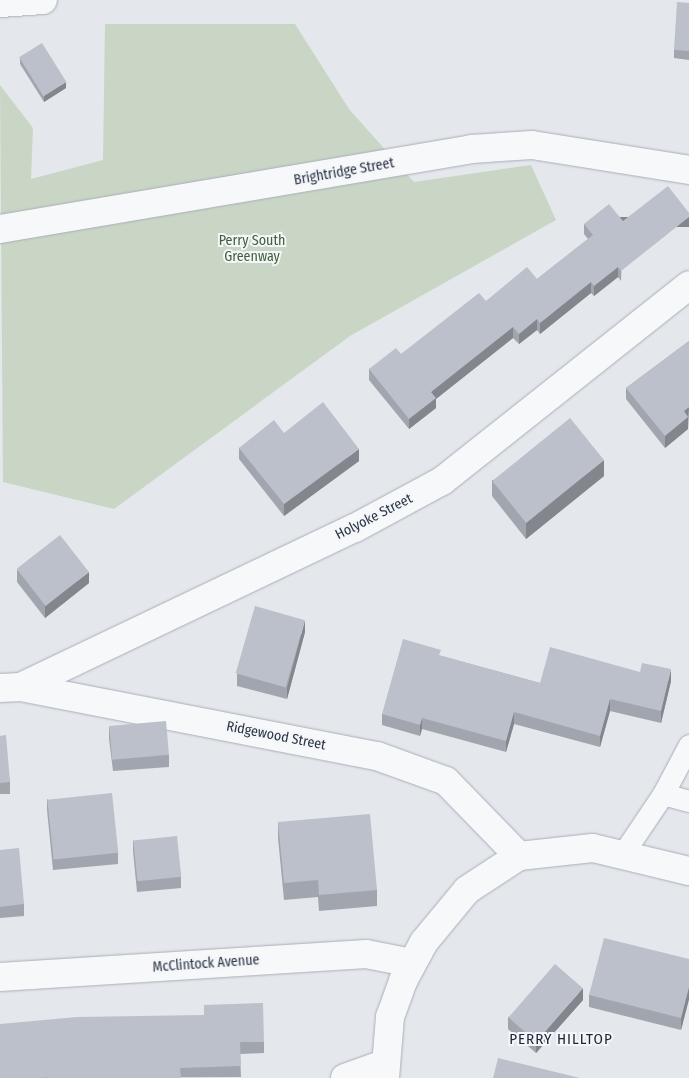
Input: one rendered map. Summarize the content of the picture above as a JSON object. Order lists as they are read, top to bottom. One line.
{"streets":{"street":["Brightridge Street","Holyoke Street","Ridgewood Street","McClintock Avenue"]},"crossings":[["Holyoke Street","Ridgewood Street"]],"districts":["PERRY HILLTOP"],"parks":["Perry South Greenway"]}
